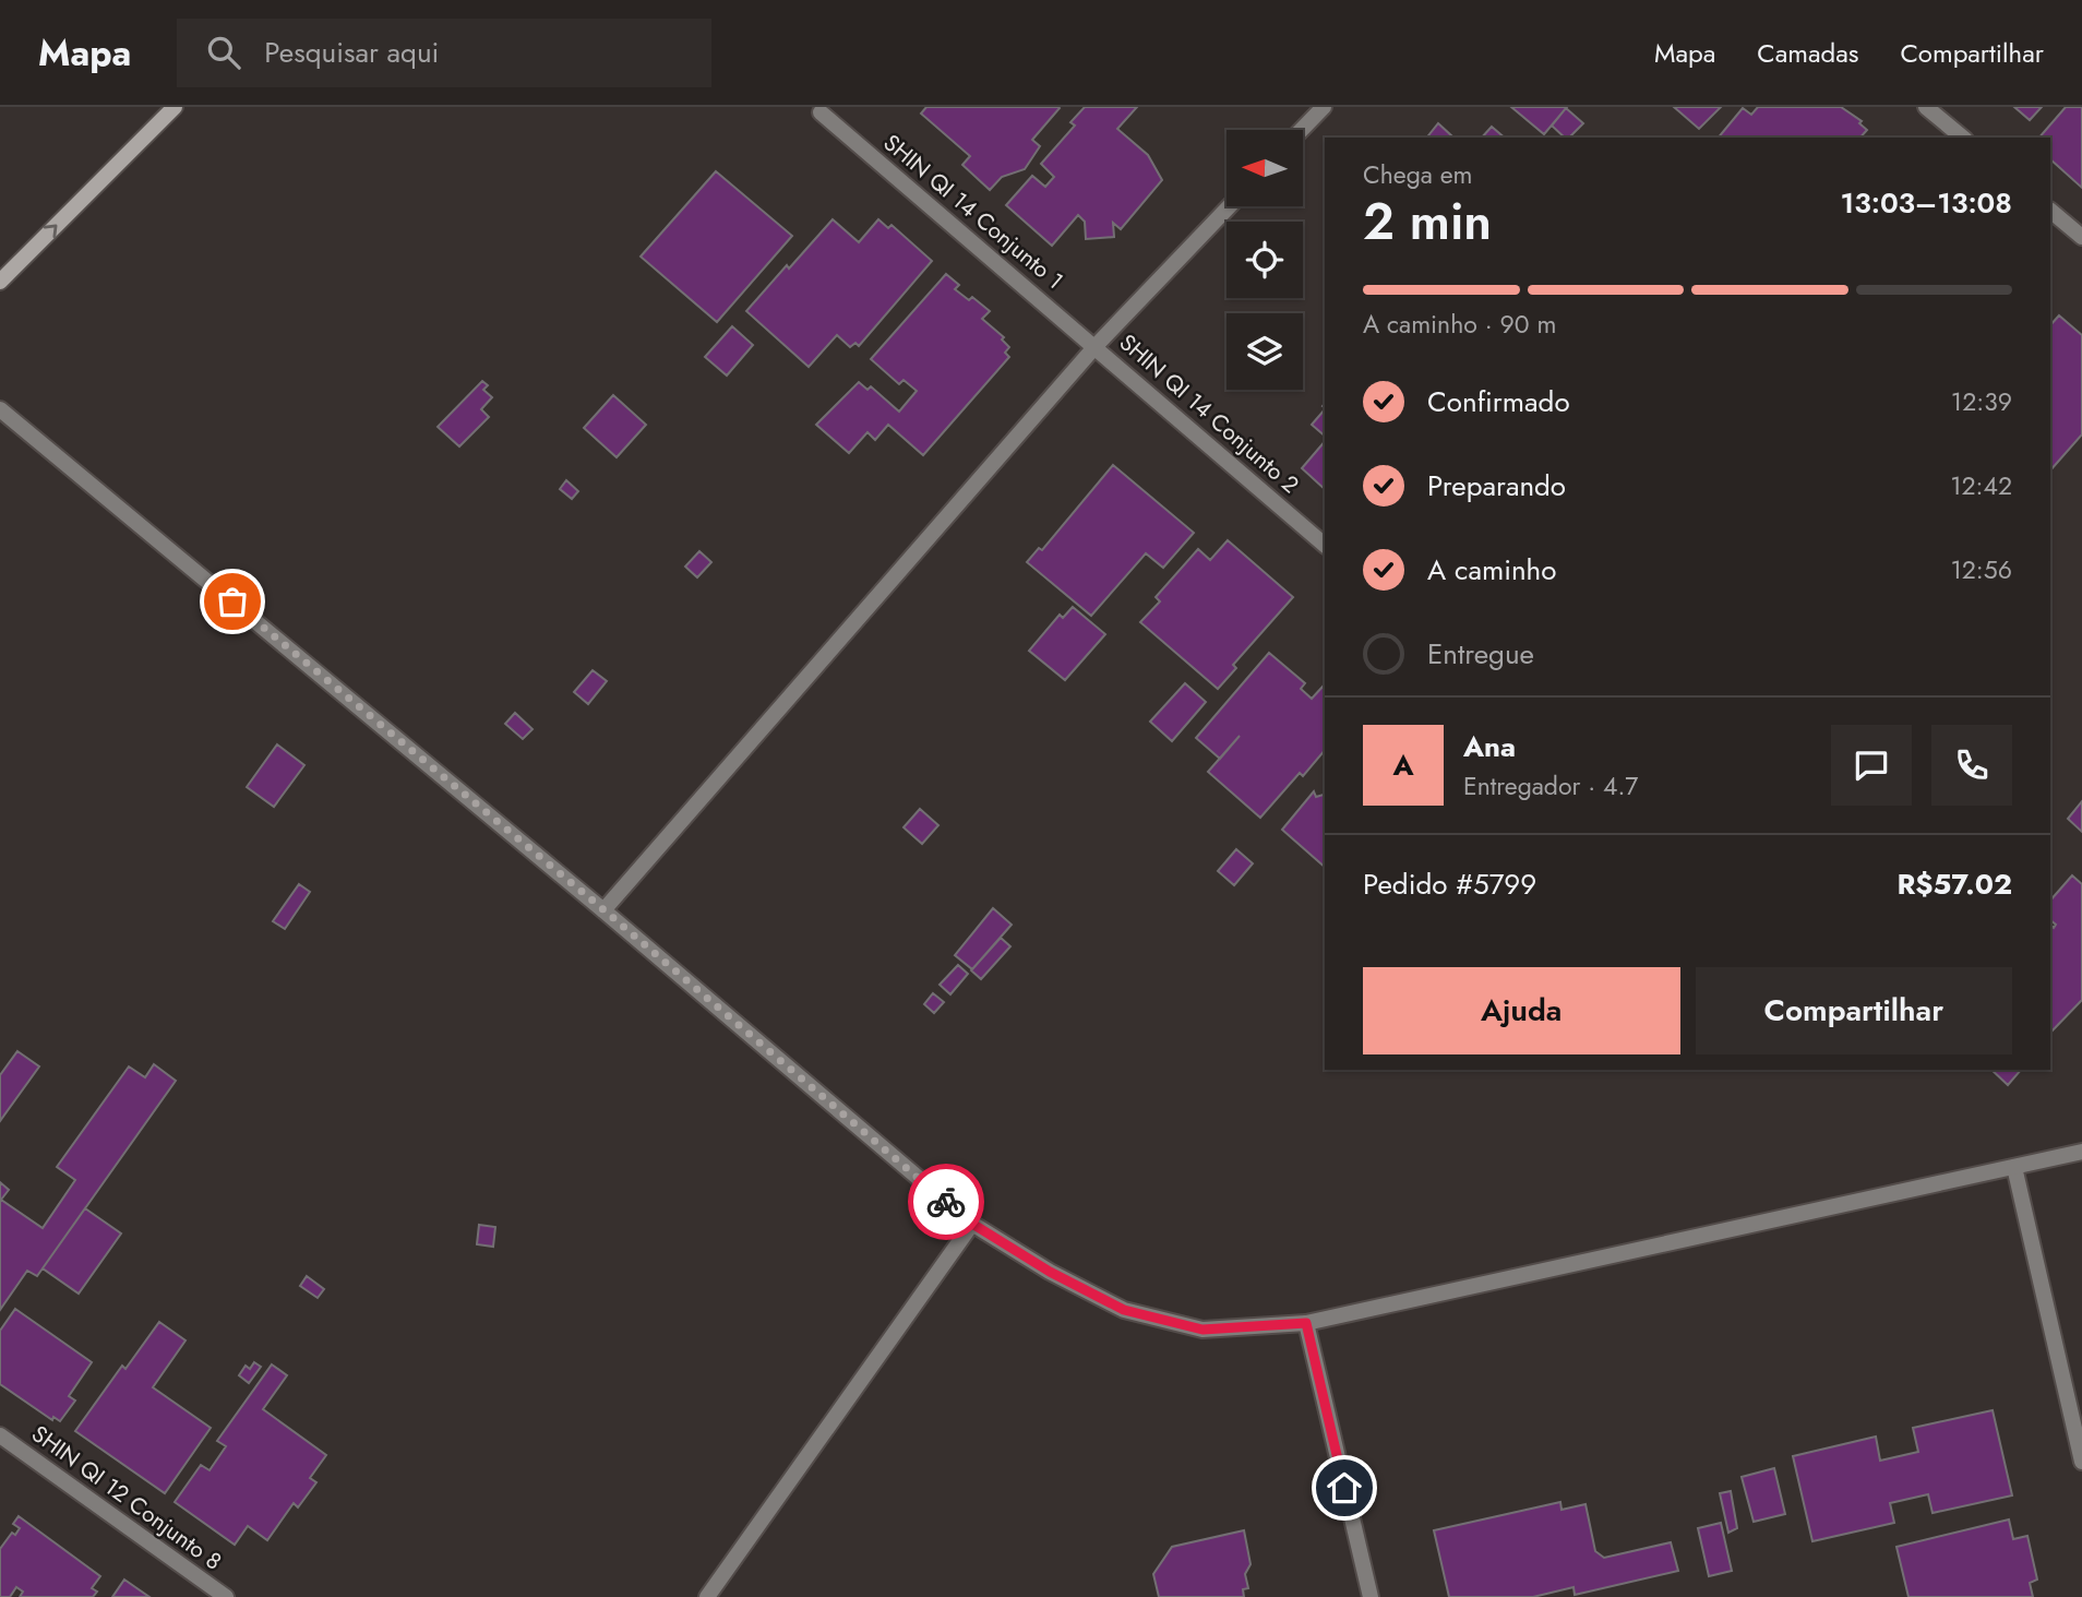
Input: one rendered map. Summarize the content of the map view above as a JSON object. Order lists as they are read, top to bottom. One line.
{"streets":{"street":["SHIN QI 14 Conjunto 1","SHIN QI 14 Conjunto 2","SHIN QI 12 Conjunto 8"]},"crossings":[["SHIN QI 14 Conjunto 1","SHIN QI 14 Conjunto 2"]],"north":"left","page":{"header":"Mapa","search":"Pesquisar aqui","nav":["Mapa","Camadas","Compartilhar"],"heading":["2 min","Chega em","13:03–13:08"],"panel":["Ana","Entregador · 4.7","Pedido #5799","R$57.02"],"bar":"A caminho · 90 m","list":[["Confirmado","12:39"],["Preparando","12:42"],["A caminho","12:56"],"Entregue"],"round":"A","buttons":["Ajuda","Compartilhar"]}}
